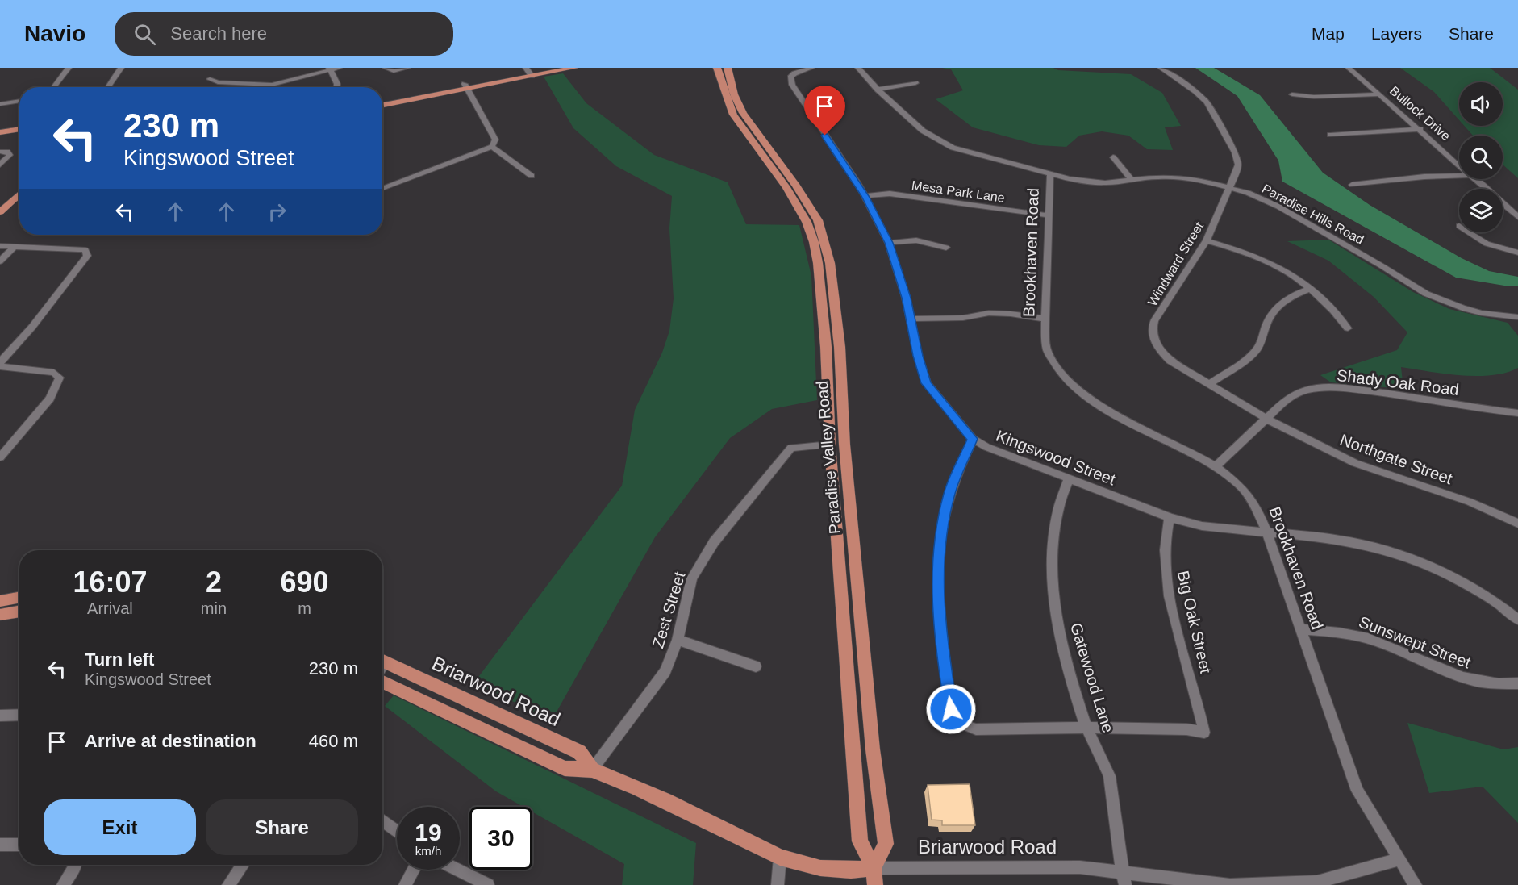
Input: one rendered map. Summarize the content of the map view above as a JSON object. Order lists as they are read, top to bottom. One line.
{"streets":{"main road":["Paradise Valley Road","Briarwood Road"],"street":["Bullock Drive","Mesa Park Lane","Paradise Hills Road","Brookhaven Road","Windward Street","Shady Oak Road","Kingswood Street","Northgate Street","Zest Street","Big Oak Street","Sunswept Street","Gatewood Lane"]},"crossings":[["Mesa Park Lane","Brookhaven Road"],["Mesa Park Lane","Kingswood Street"],["Paradise Hills Road","Brookhaven Road"],["Paradise Hills Road","Windward Street"],["Brookhaven Road","Shady Oak Road"],["Brookhaven Road","Kingswood Street"],["Brookhaven Road","Sunswept Street"],["Brookhaven Road","Briarwood Road"],["Windward Street","Shady Oak Road"],["Windward Street","Northgate Street"],["Shady Oak Road","Northgate Street"],["Paradise Valley Road","Zest Street"],["Paradise Valley Road","Briarwood Road"],["Kingswood Street","Big Oak Street"],["Kingswood Street","Gatewood Lane"],["Zest Street","Briarwood Road"],["Big Oak Street","Gatewood Lane"],["Gatewood Lane","Briarwood Road"]],"page":{"header":"Navio","search":"Search here","nav":["Map","Layers","Share"],"turn":["230 m","Kingswood Street"],"eta":["16:07","Arrival","2","min","690","m"],"list":[{"name":"Turn left","note":"Kingswood Street","value":"230 m"},{"name":"Arrive at destination","value":"460 m"}],"buttons":["Exit","Share"],"speed":"19 km/h","limit":"30"}}
